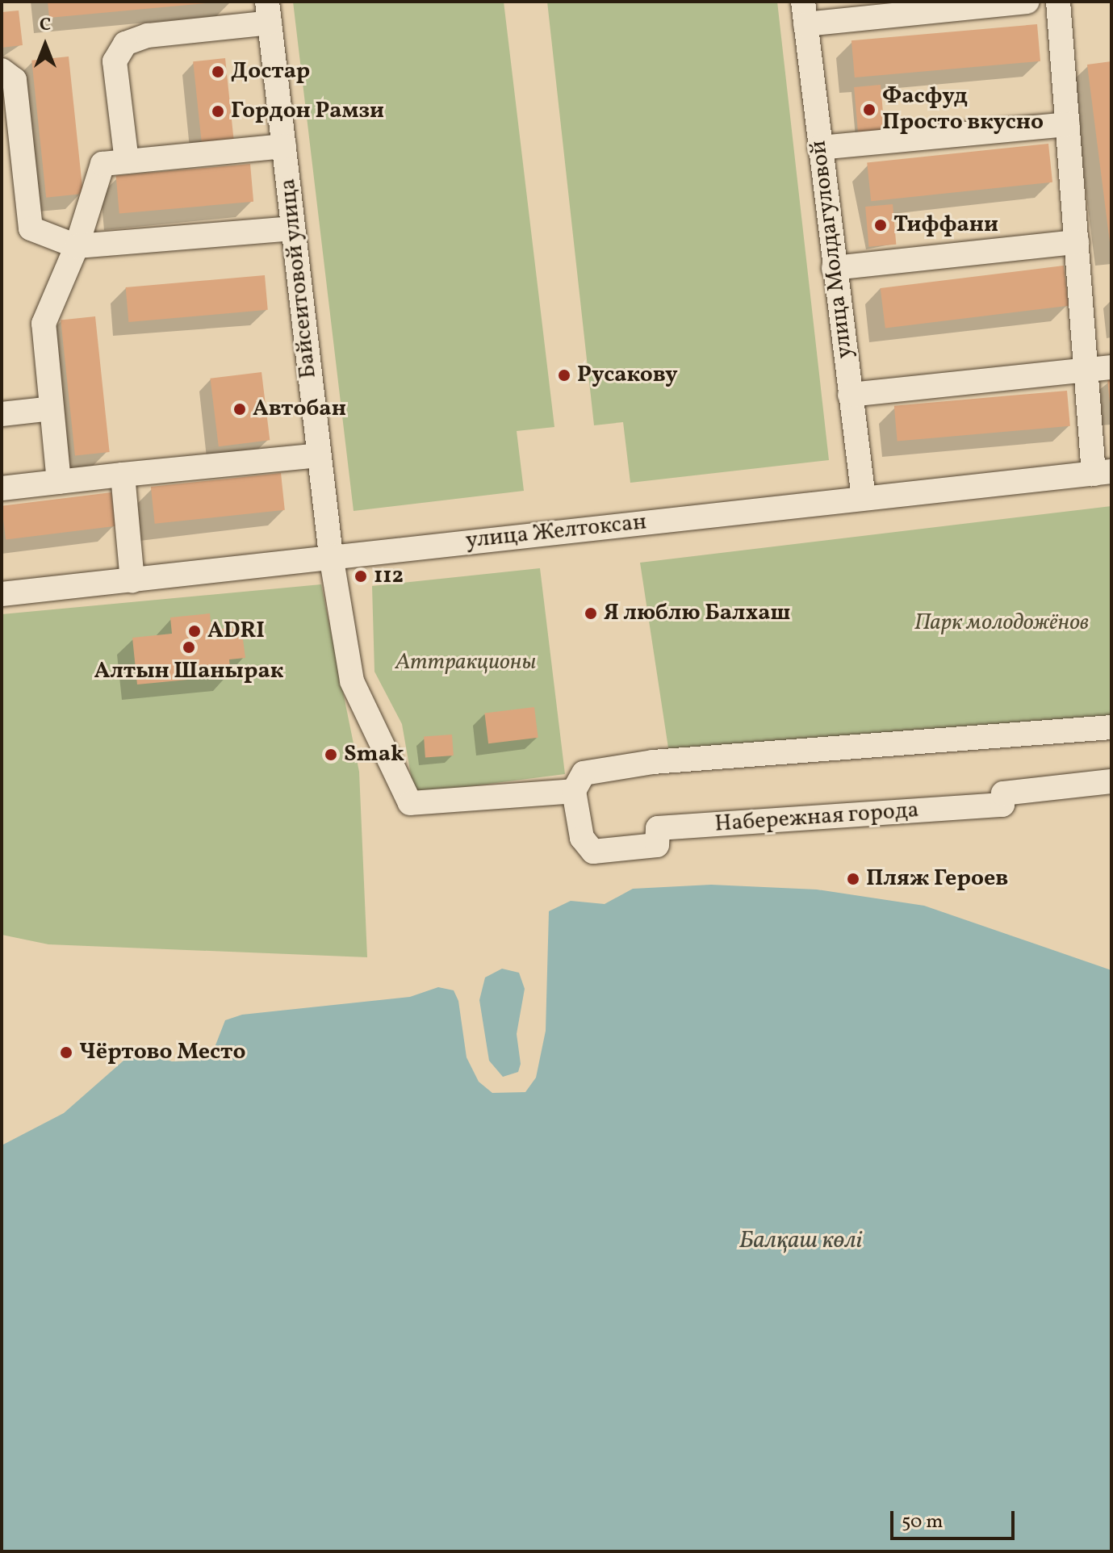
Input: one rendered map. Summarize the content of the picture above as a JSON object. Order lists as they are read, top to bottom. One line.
{"streets":{"street":["улица Молдагуловой","Байсеитовой улица","улица Желтоксан","Набережная города"]},"crossings":[["улица Молдагуловой","улица Желтоксан"],["Байсеитовой улица","улица Желтоксан"],["Байсеитовой улица","Набережная города"]],"water":["Балқаш көлі"],"parks":["Парк молодожёнов","Аттракционы"],"places":["Достар","Фасфуд Просто вкусно","Гордон Рамзи","Тиффани","Русакову","Автобан","112","Я люблю Балхаш","ADRI","Алтын Шанырак","Smak","Пляж Героев","Чёртово Место"],"scale_bar":"50 m","north":"top"}
